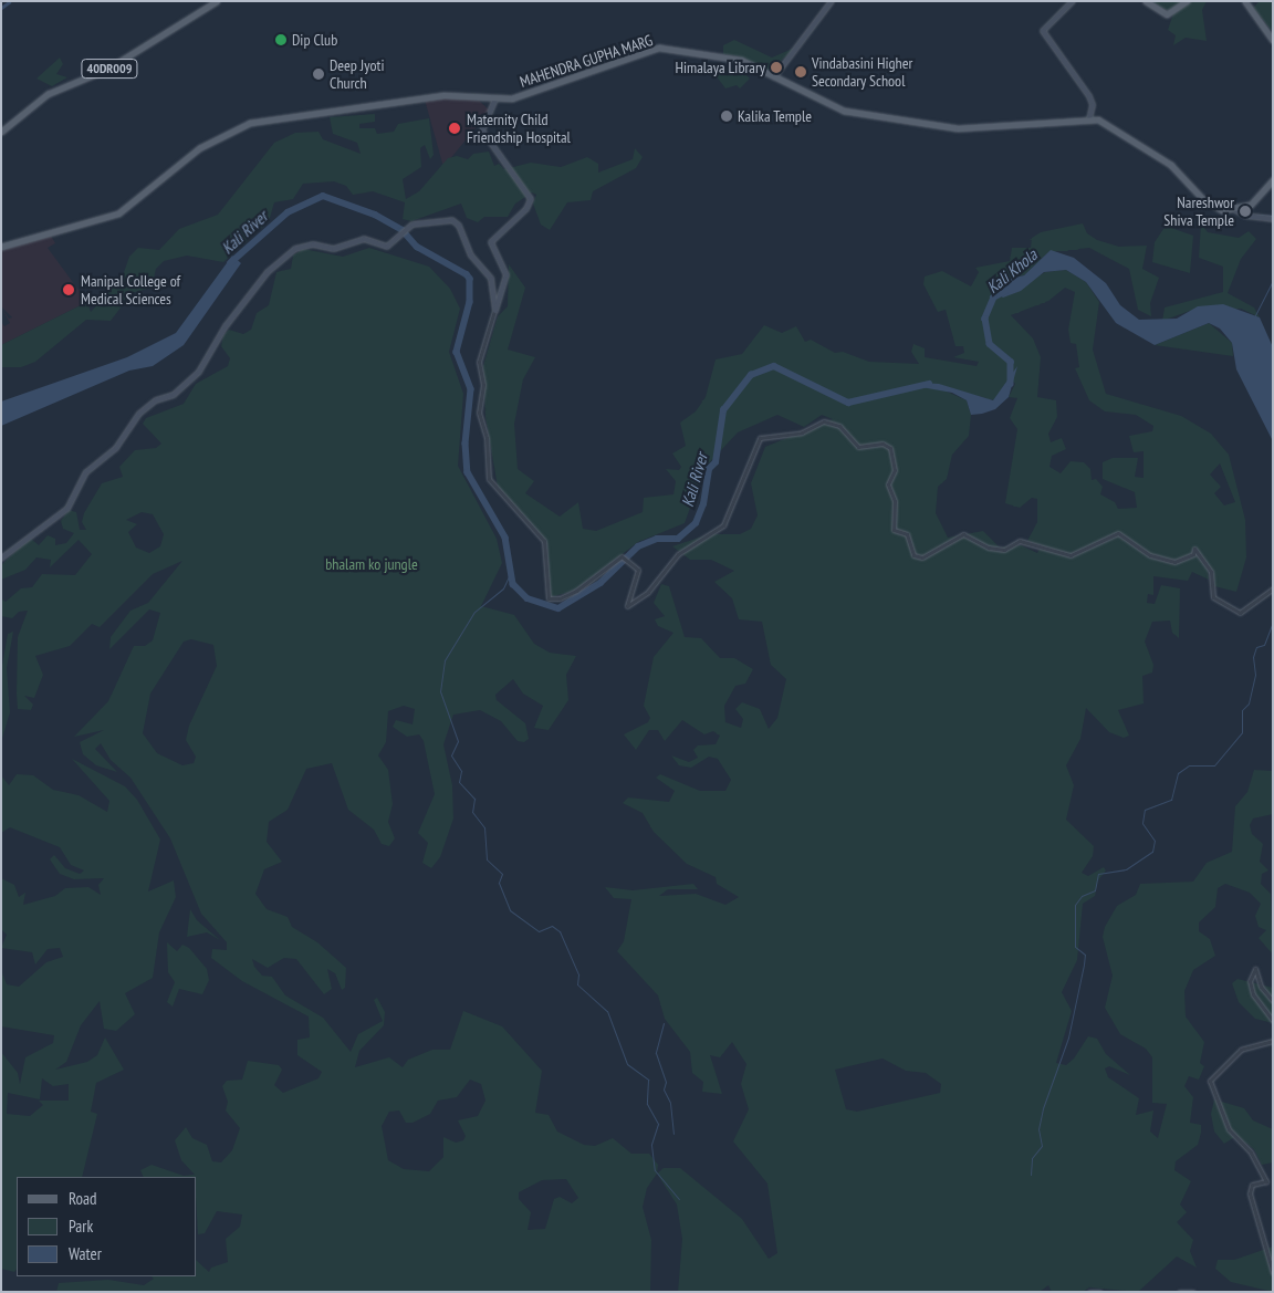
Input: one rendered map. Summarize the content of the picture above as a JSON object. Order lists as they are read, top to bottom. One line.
{"streets":{"main road":["MAHENDRA GUPHA MARG","40DR009"]},"water":["Kali River","Kali Khola"],"parks":["bhalam ko jungle"],"places":["Dip Club","Himalaya Library","Vindabasini Higher Secondary School","Deep Jyoti Church","Kalika Temple","Maternity Child Friendship Hospital","Nareshwor Shiva Temple","Manipal College of Medical Sciences"],"legend":["Road","Park","Water"]}
